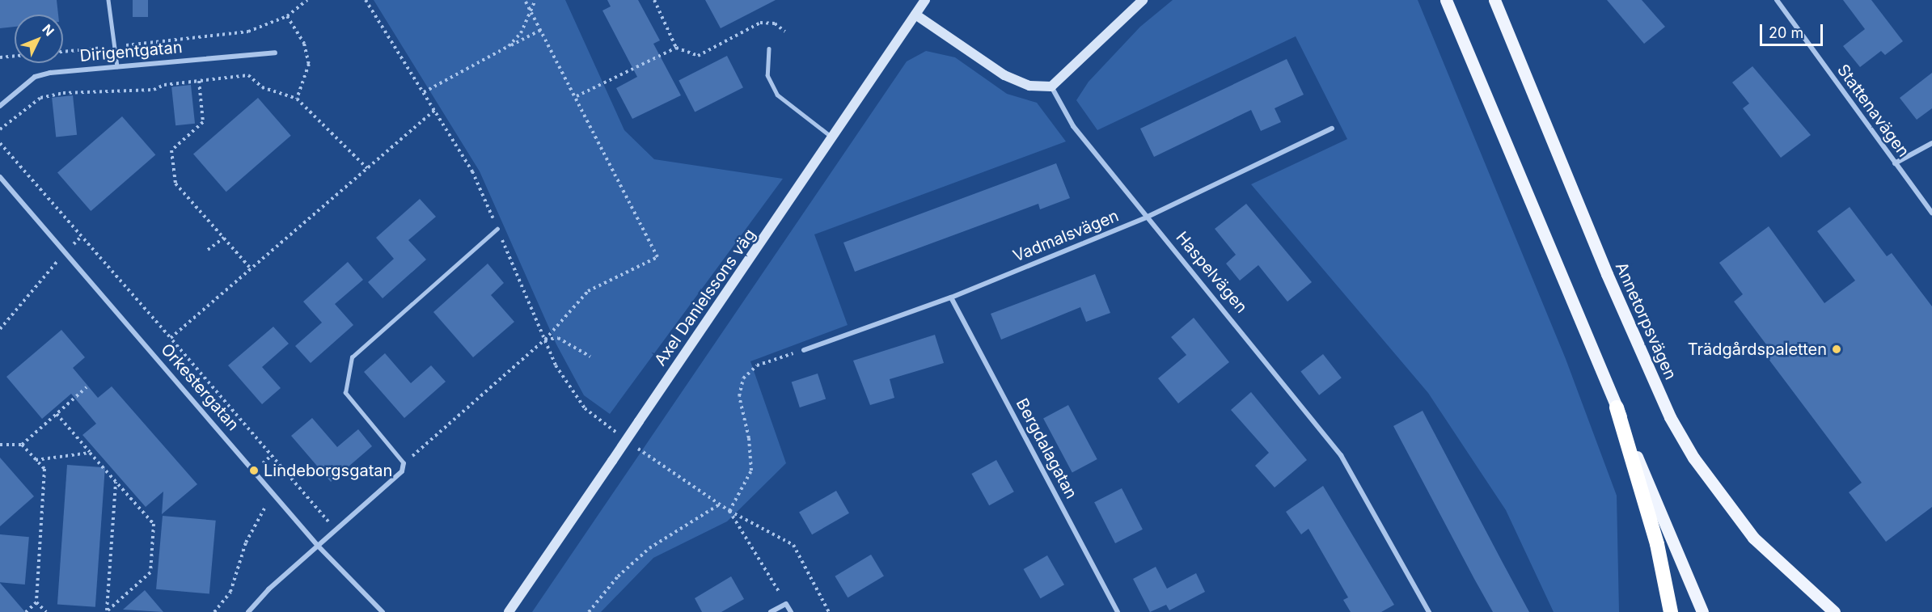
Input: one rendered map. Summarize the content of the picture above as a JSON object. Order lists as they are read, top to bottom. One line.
{"streets":{"main road":["Annetorpsvägen"],"street":["Dirigentgatan","Stattenavägen","Vadmalsvägen","Haspelvägen","Axel Danielssons väg","Orkestergatan","Bergdalagatan"]},"crossings":[["Vadmalsvägen","Haspelvägen"],["Vadmalsvägen","Bergdalagatan"]],"places":["Trädgårdspaletten","Lindeborgsgatan"],"scale_bar":"20 m","north":"top right"}
